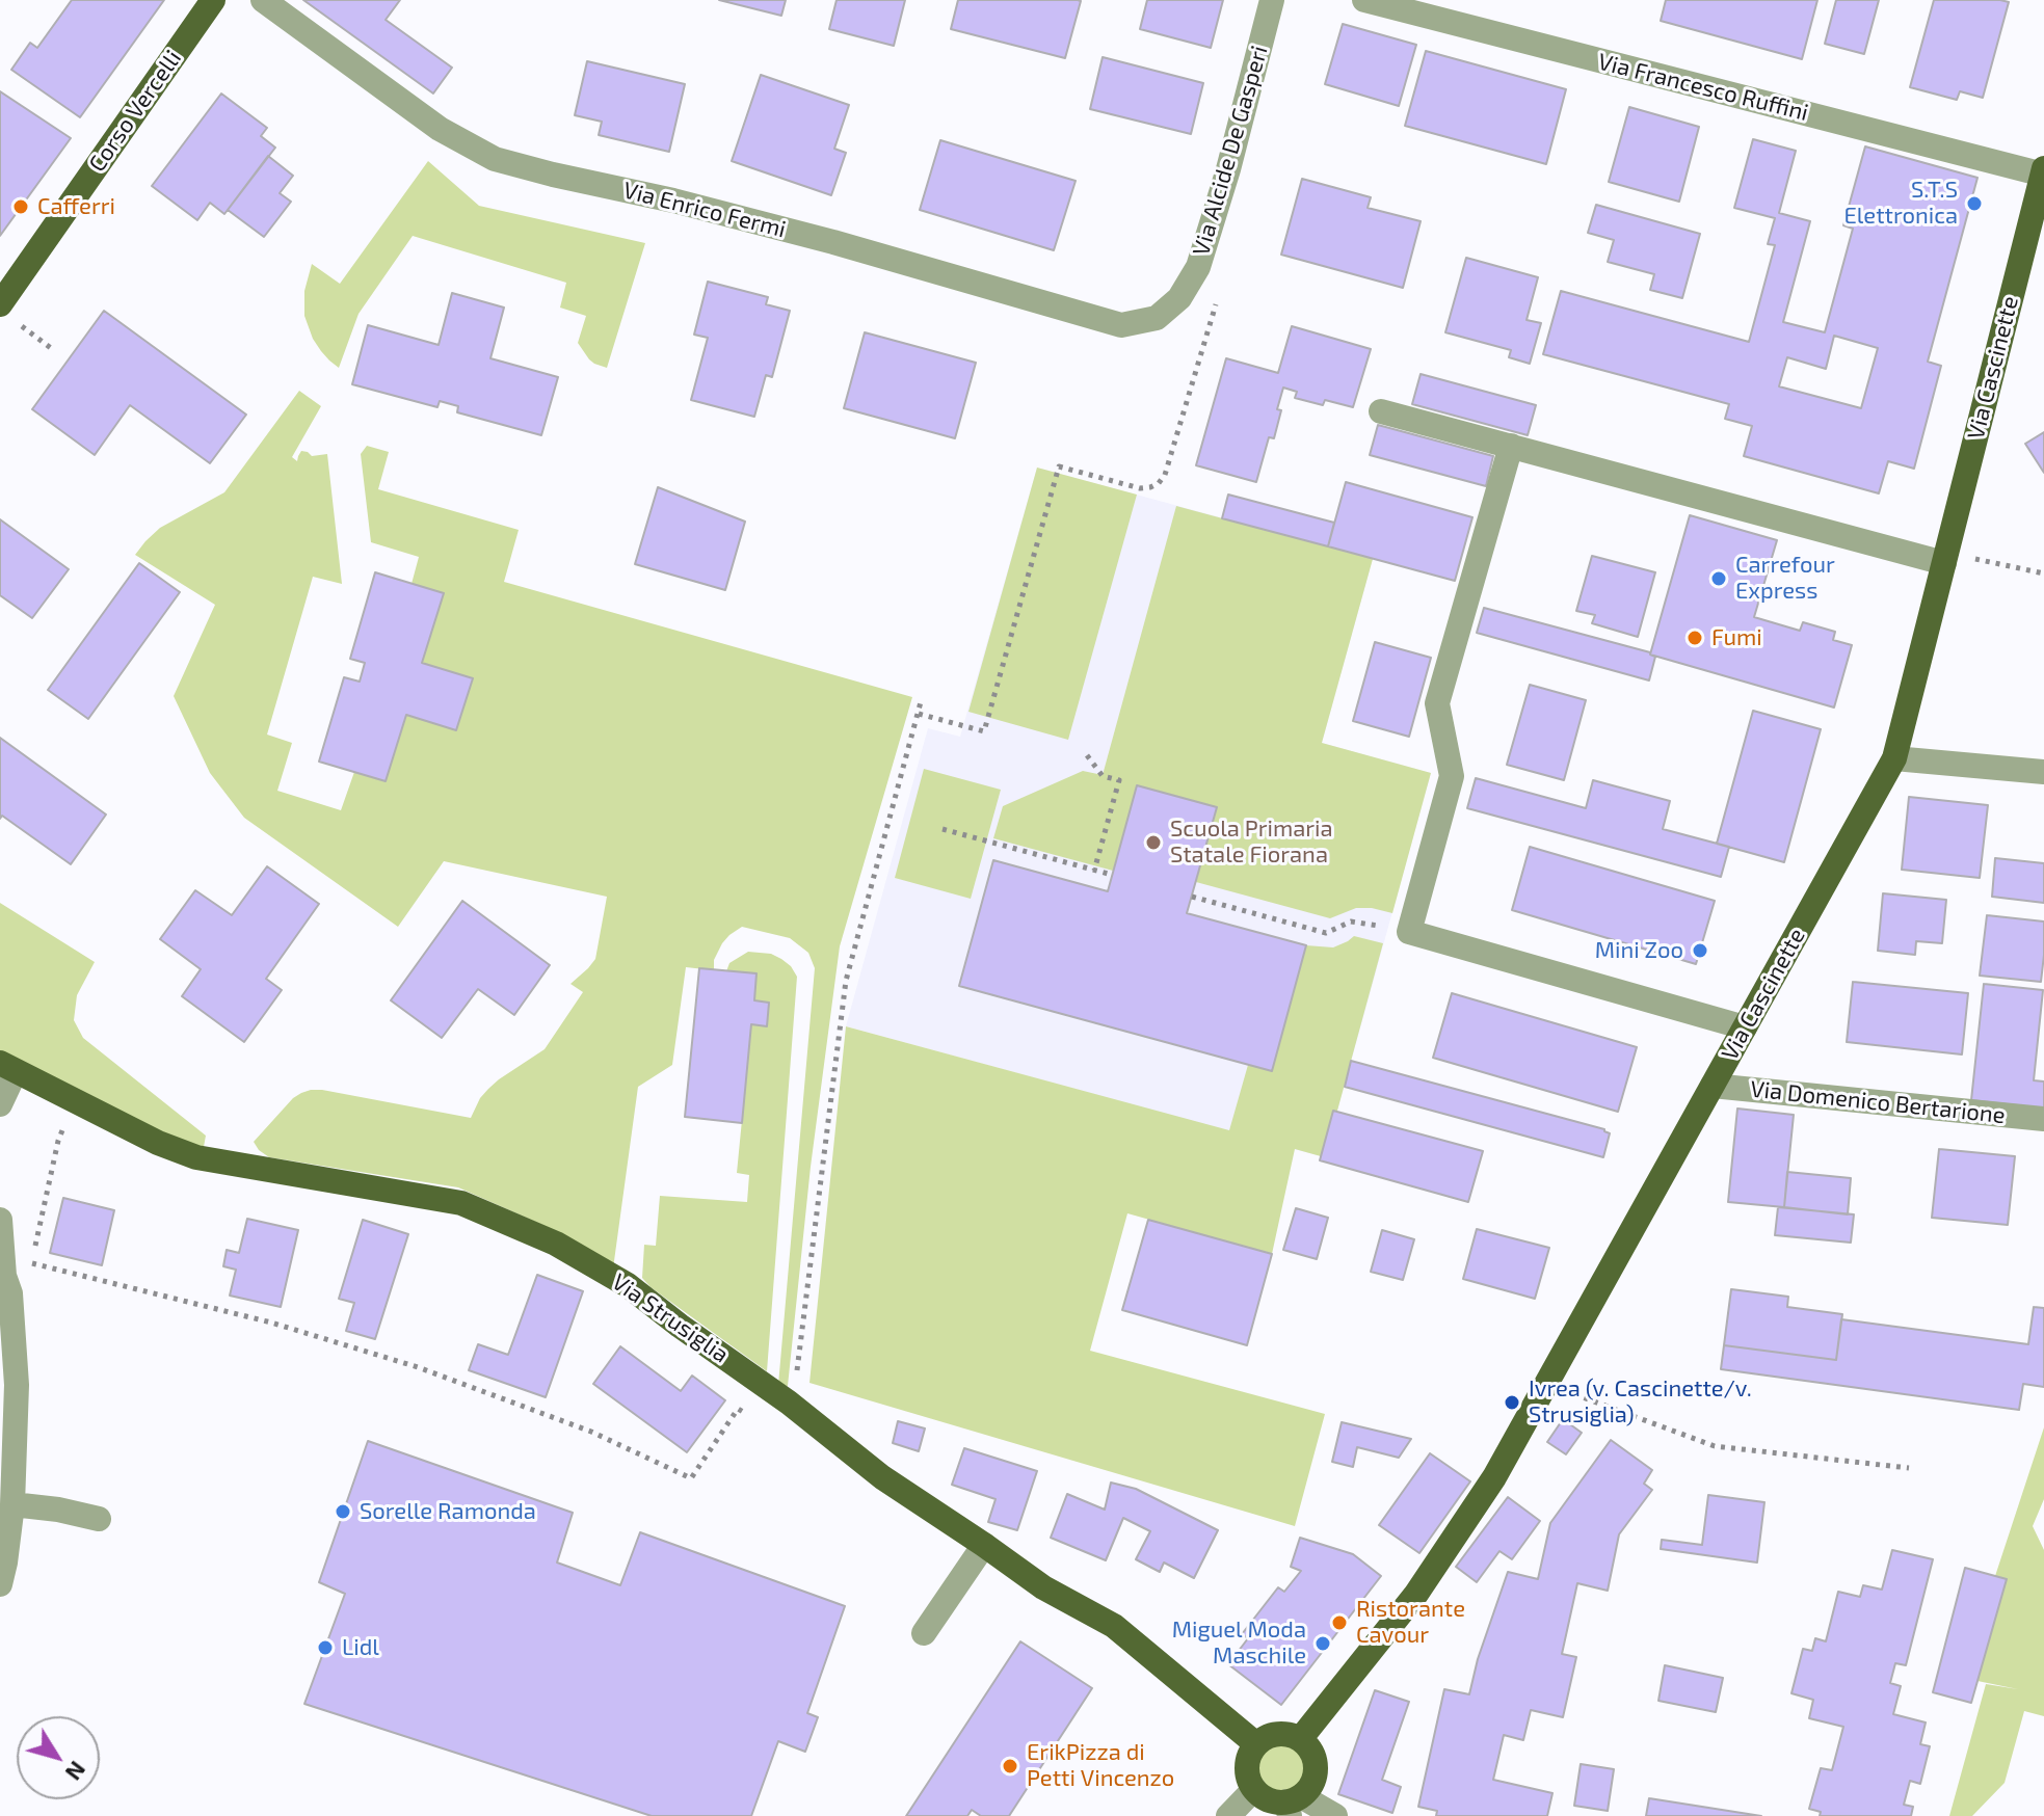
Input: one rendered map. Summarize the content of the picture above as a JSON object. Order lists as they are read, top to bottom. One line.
{"streets":{"main road":["Corso Vercelli","Via Cascinette","Via Strusiglia"],"street":["Via Francesco Ruffini","Via Alcide De Gasperi","Via Enrico Fermi","Via Domenico Bertarione"]},"crossings":[["Via Francesco Ruffini","Via Cascinette"],["Via Alcide De Gasperi","Via Enrico Fermi"],["Via Cascinette","Via Domenico Bertarione"],["Via Cascinette","Via Strusiglia"]],"places":["S.T.S Elettronica","Cafferri","Carrefour Express","Fumi","Scuola Primaria Statale Fiorana","Mini Zoo","Ivrea (v. Cascinette/v. Strusiglia)","Sorelle Ramonda","Ristorante Cavour","Miguel Moda Maschile","Lidl","ErikPizza di Petti Vincenzo"],"north":"bottom right"}
